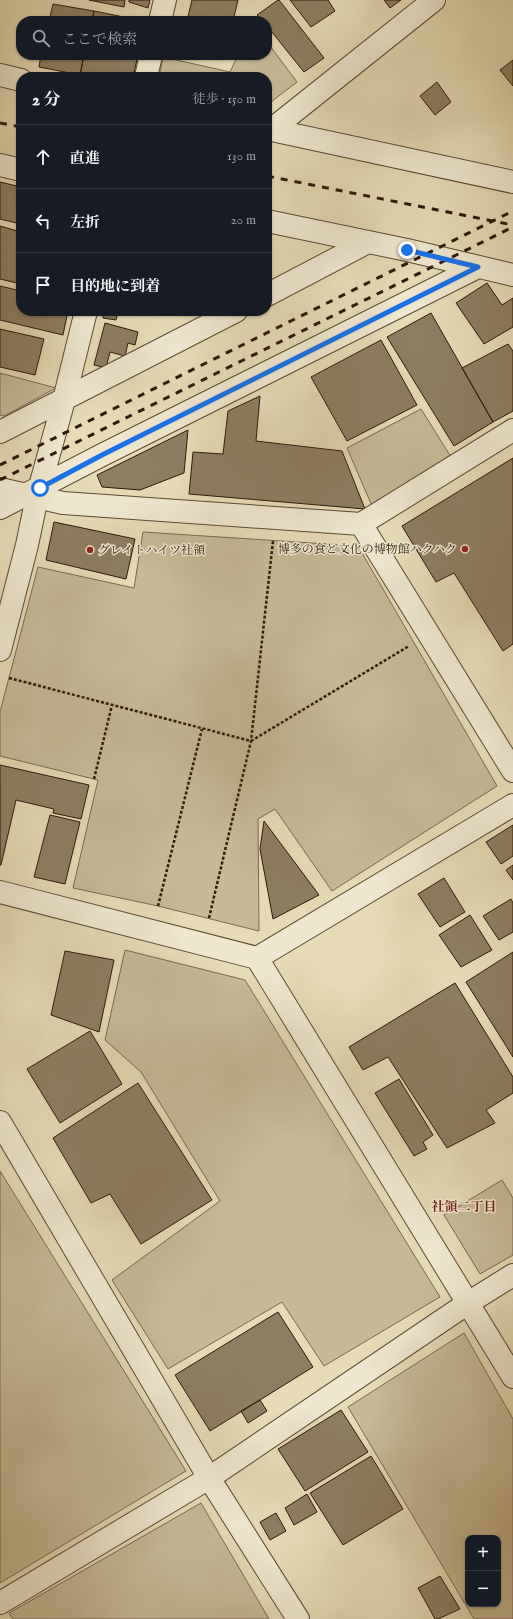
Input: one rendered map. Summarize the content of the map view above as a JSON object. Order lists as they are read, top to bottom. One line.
{"districts":["社領二丁目"],"places":["博多の食と文化の博物館ハクハク","グレイトハイツ社領"],"page":{"search":"ここで検索","heading":["2 分","徒歩 · 150 m"],"list":[["直進","130 m"],["左折","20 m"],"目的地に到着"],"map_buttons":["+","−"]}}
